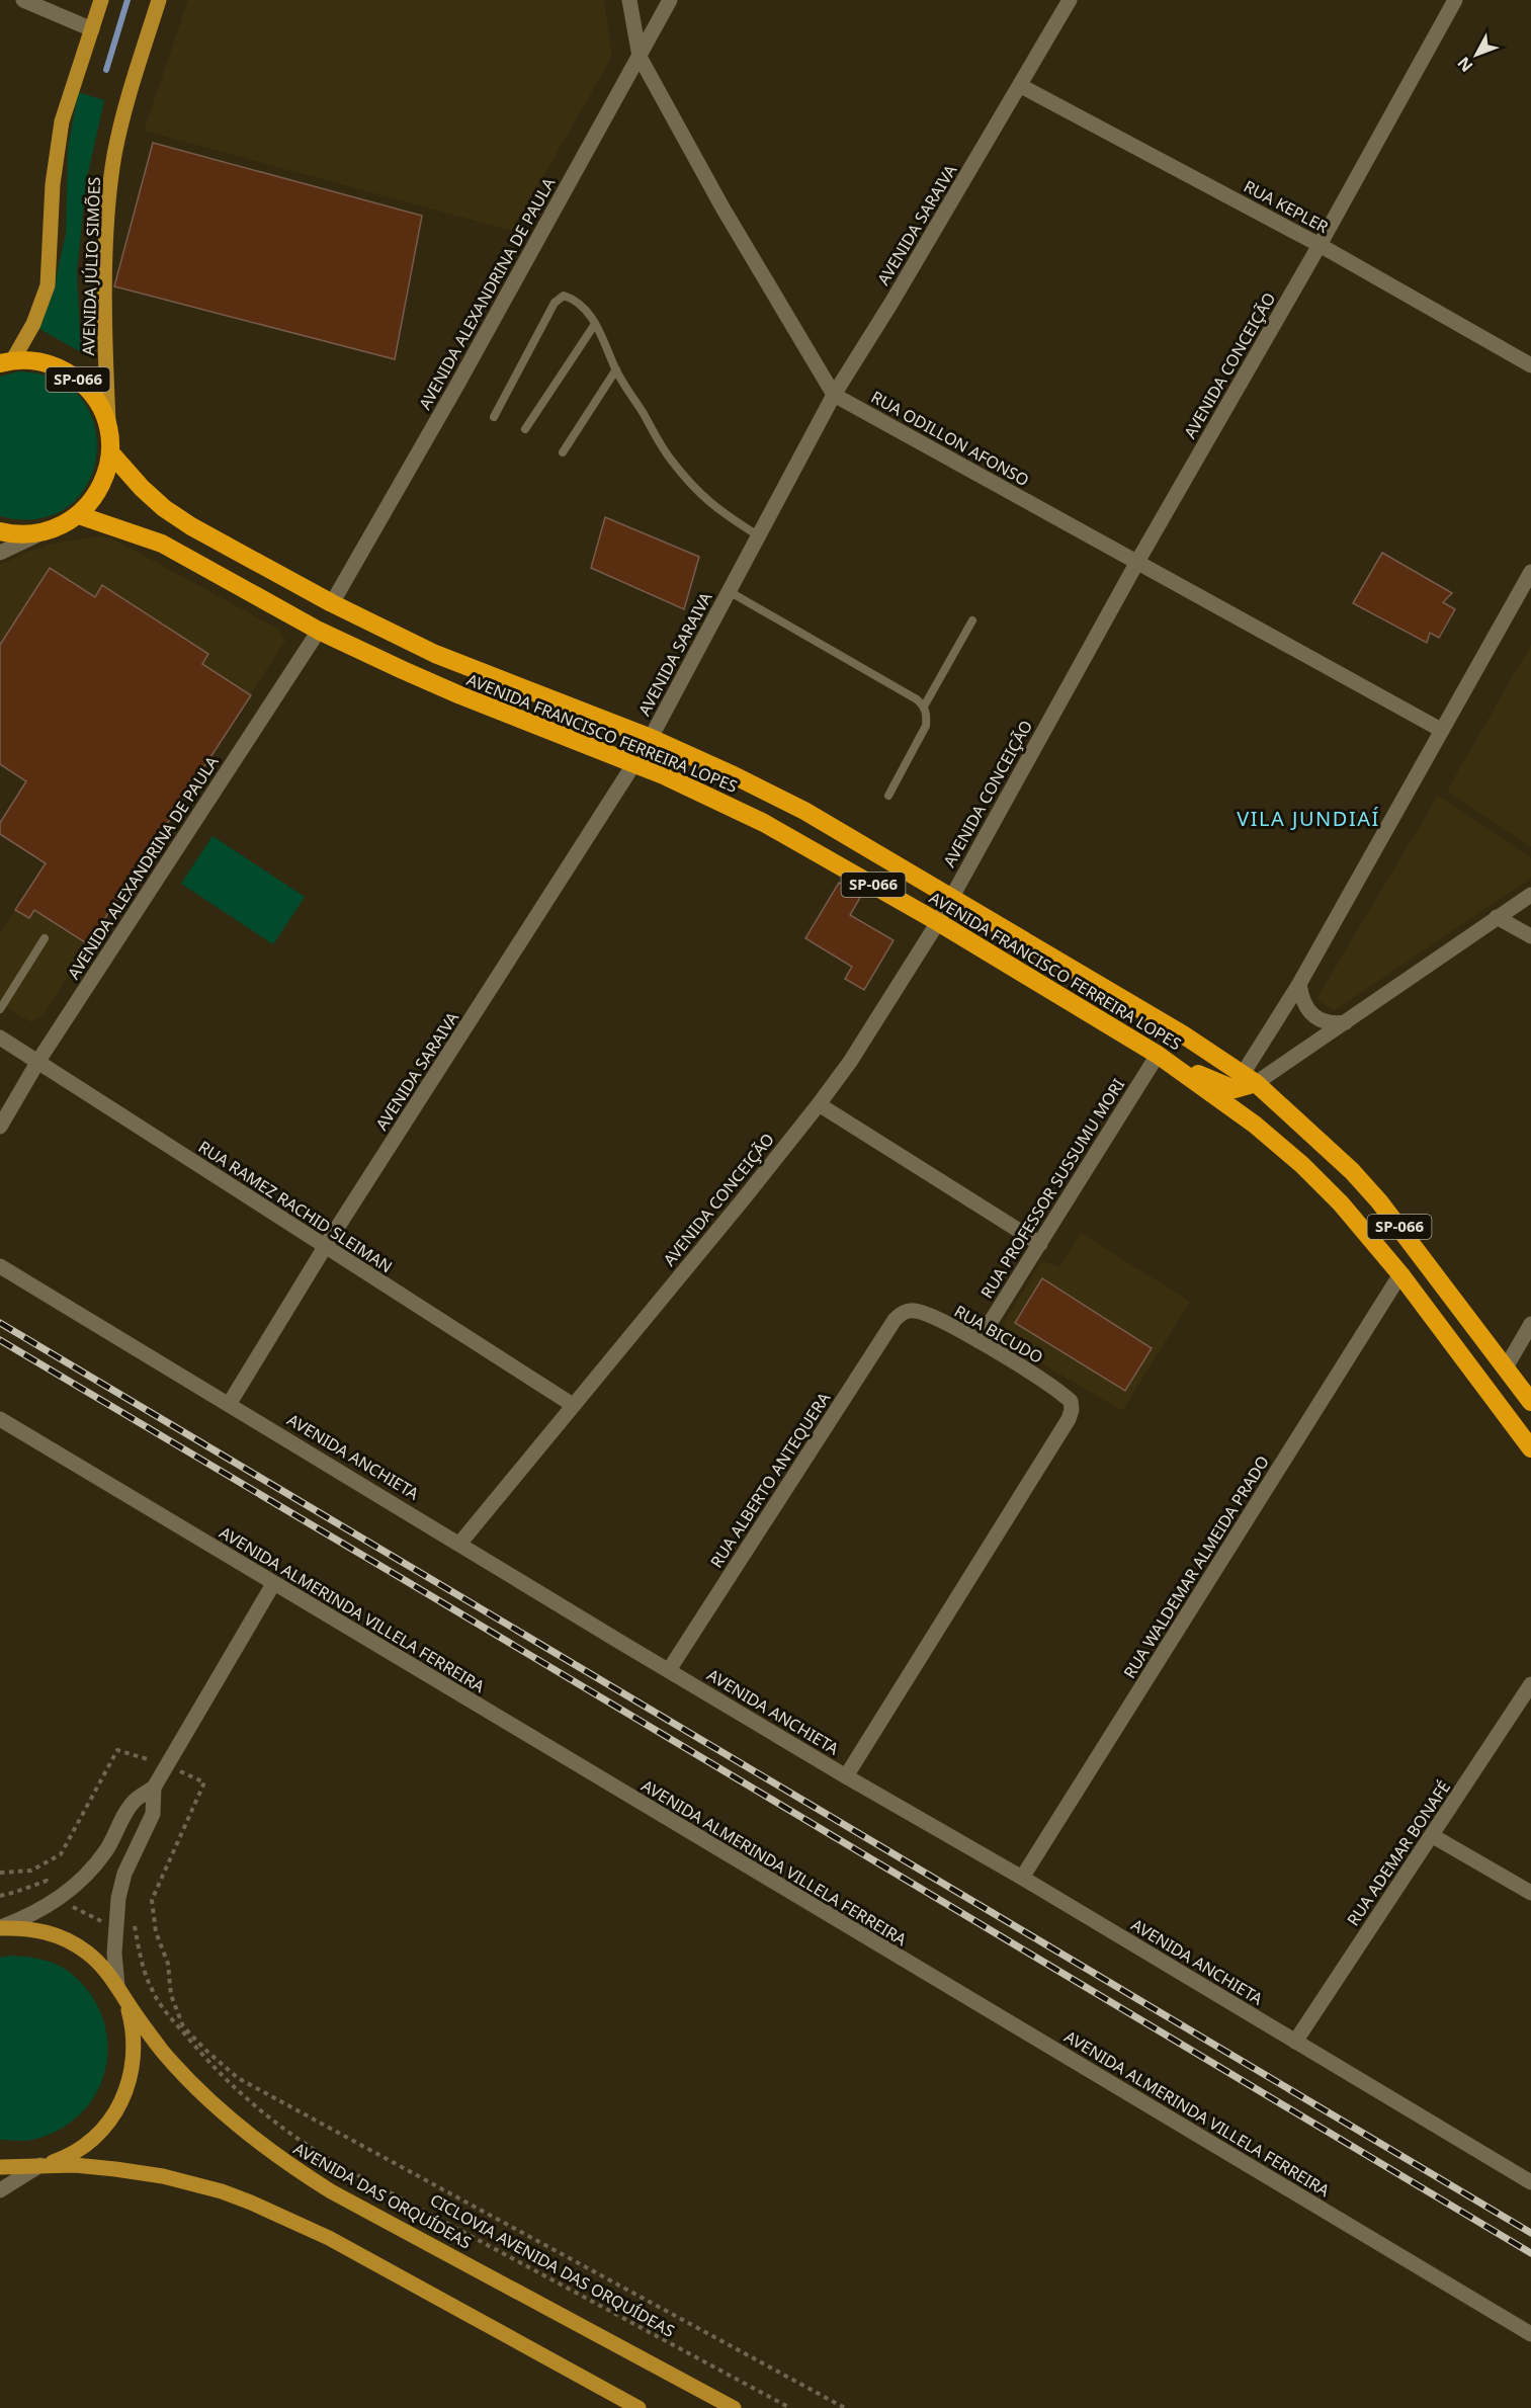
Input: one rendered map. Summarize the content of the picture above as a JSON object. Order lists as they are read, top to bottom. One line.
{"streets":{"highway":["SP-066","AVENIDA FRANCISCO FERREIRA LOPES"],"main road":["AVENIDA JÚLIO SIMÕES","AVENIDA DAS ORQUÍDEAS"],"street":["RUA KEPLER","AVENIDA SARAIVA","AVENIDA ALEXANDRINA DE PAULA","AVENIDA CONCEIÇÃO","RUA ODILLON AFONSO","RUA PROFESSOR SUSSUMU MORI","RUA RAMEZ RACHID SLEIMAN","RUA BICUDO","AVENIDA ANCHIETA","RUA ALBERTO ANTEQUERA","RUA WALDEMAR ALMEIDA PRADO","AVENIDA ALMERINDA VILLELA FERREIRA","RUA ADEMAR BONAFÉ"],"path":["CICLOVIA AVENIDA DAS ORQUÍDEAS"]},"crossings":[["RUA KEPLER","AVENIDA SARAIVA"],["RUA KEPLER","AVENIDA CONCEIÇÃO"],["AVENIDA SARAIVA","RUA ODILLON AFONSO"],["AVENIDA SARAIVA","AVENIDA FRANCISCO FERREIRA LOPES"],["AVENIDA SARAIVA","RUA RAMEZ RACHID SLEIMAN"],["AVENIDA SARAIVA","AVENIDA ANCHIETA"],["AVENIDA JÚLIO SIMÕES","SP-066"],["AVENIDA ALEXANDRINA DE PAULA","AVENIDA FRANCISCO FERREIRA LOPES"],["AVENIDA ALEXANDRINA DE PAULA","RUA RAMEZ RACHID SLEIMAN"],["AVENIDA CONCEIÇÃO","RUA ODILLON AFONSO"],["AVENIDA CONCEIÇÃO","AVENIDA FRANCISCO FERREIRA LOPES"],["AVENIDA CONCEIÇÃO","RUA RAMEZ RACHID SLEIMAN"],["AVENIDA CONCEIÇÃO","AVENIDA ANCHIETA"],["SP-066","AVENIDA FRANCISCO FERREIRA LOPES"],["AVENIDA FRANCISCO FERREIRA LOPES","RUA PROFESSOR SUSSUMU MORI"],["AVENIDA FRANCISCO FERREIRA LOPES","RUA WALDEMAR ALMEIDA PRADO"],["RUA PROFESSOR SUSSUMU MORI","RUA BICUDO"],["RUA BICUDO","AVENIDA ANCHIETA"],["RUA BICUDO","RUA ALBERTO ANTEQUERA"],["AVENIDA ANCHIETA","RUA ALBERTO ANTEQUERA"],["AVENIDA ANCHIETA","RUA WALDEMAR ALMEIDA PRADO"],["AVENIDA ANCHIETA","RUA ADEMAR BONAFÉ"]],"districts":["VILA JUNDIAÍ"],"north":"bottom left"}
